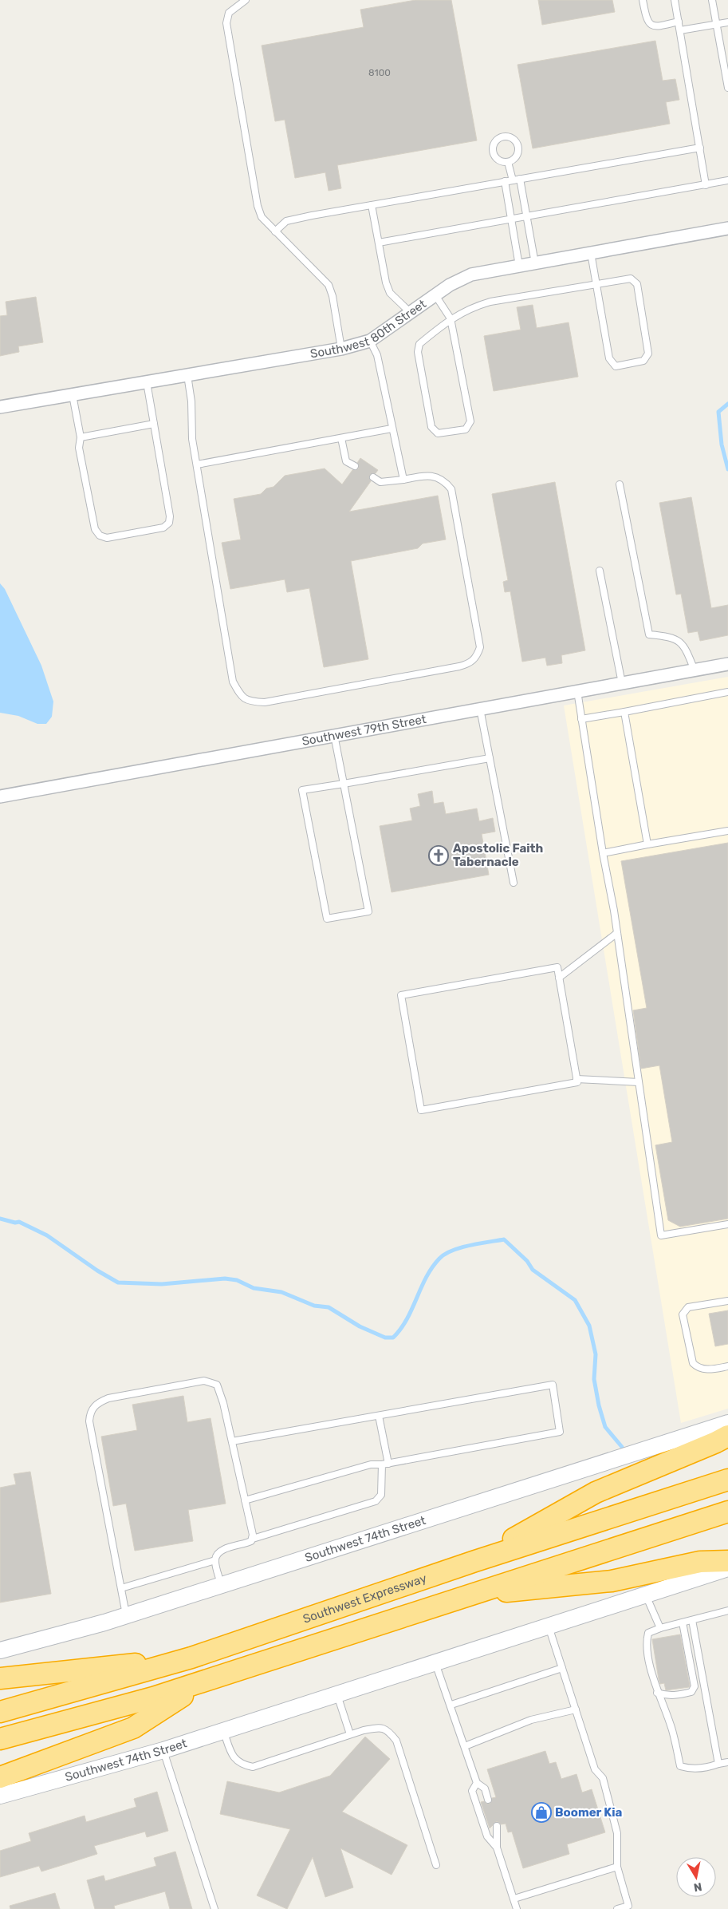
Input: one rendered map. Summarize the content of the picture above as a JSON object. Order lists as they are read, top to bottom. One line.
{"streets":{"highway":["Southwest Expressway"],"main road":["Southwest 74th Street"],"street":["Southwest 80th Street","Southwest 79th Street"]},"places":{"church":["Apostolic Faith Tabernacle"],"shop":["Boomer Kia"]},"house_numbers":["8100"],"north":"bottom"}
